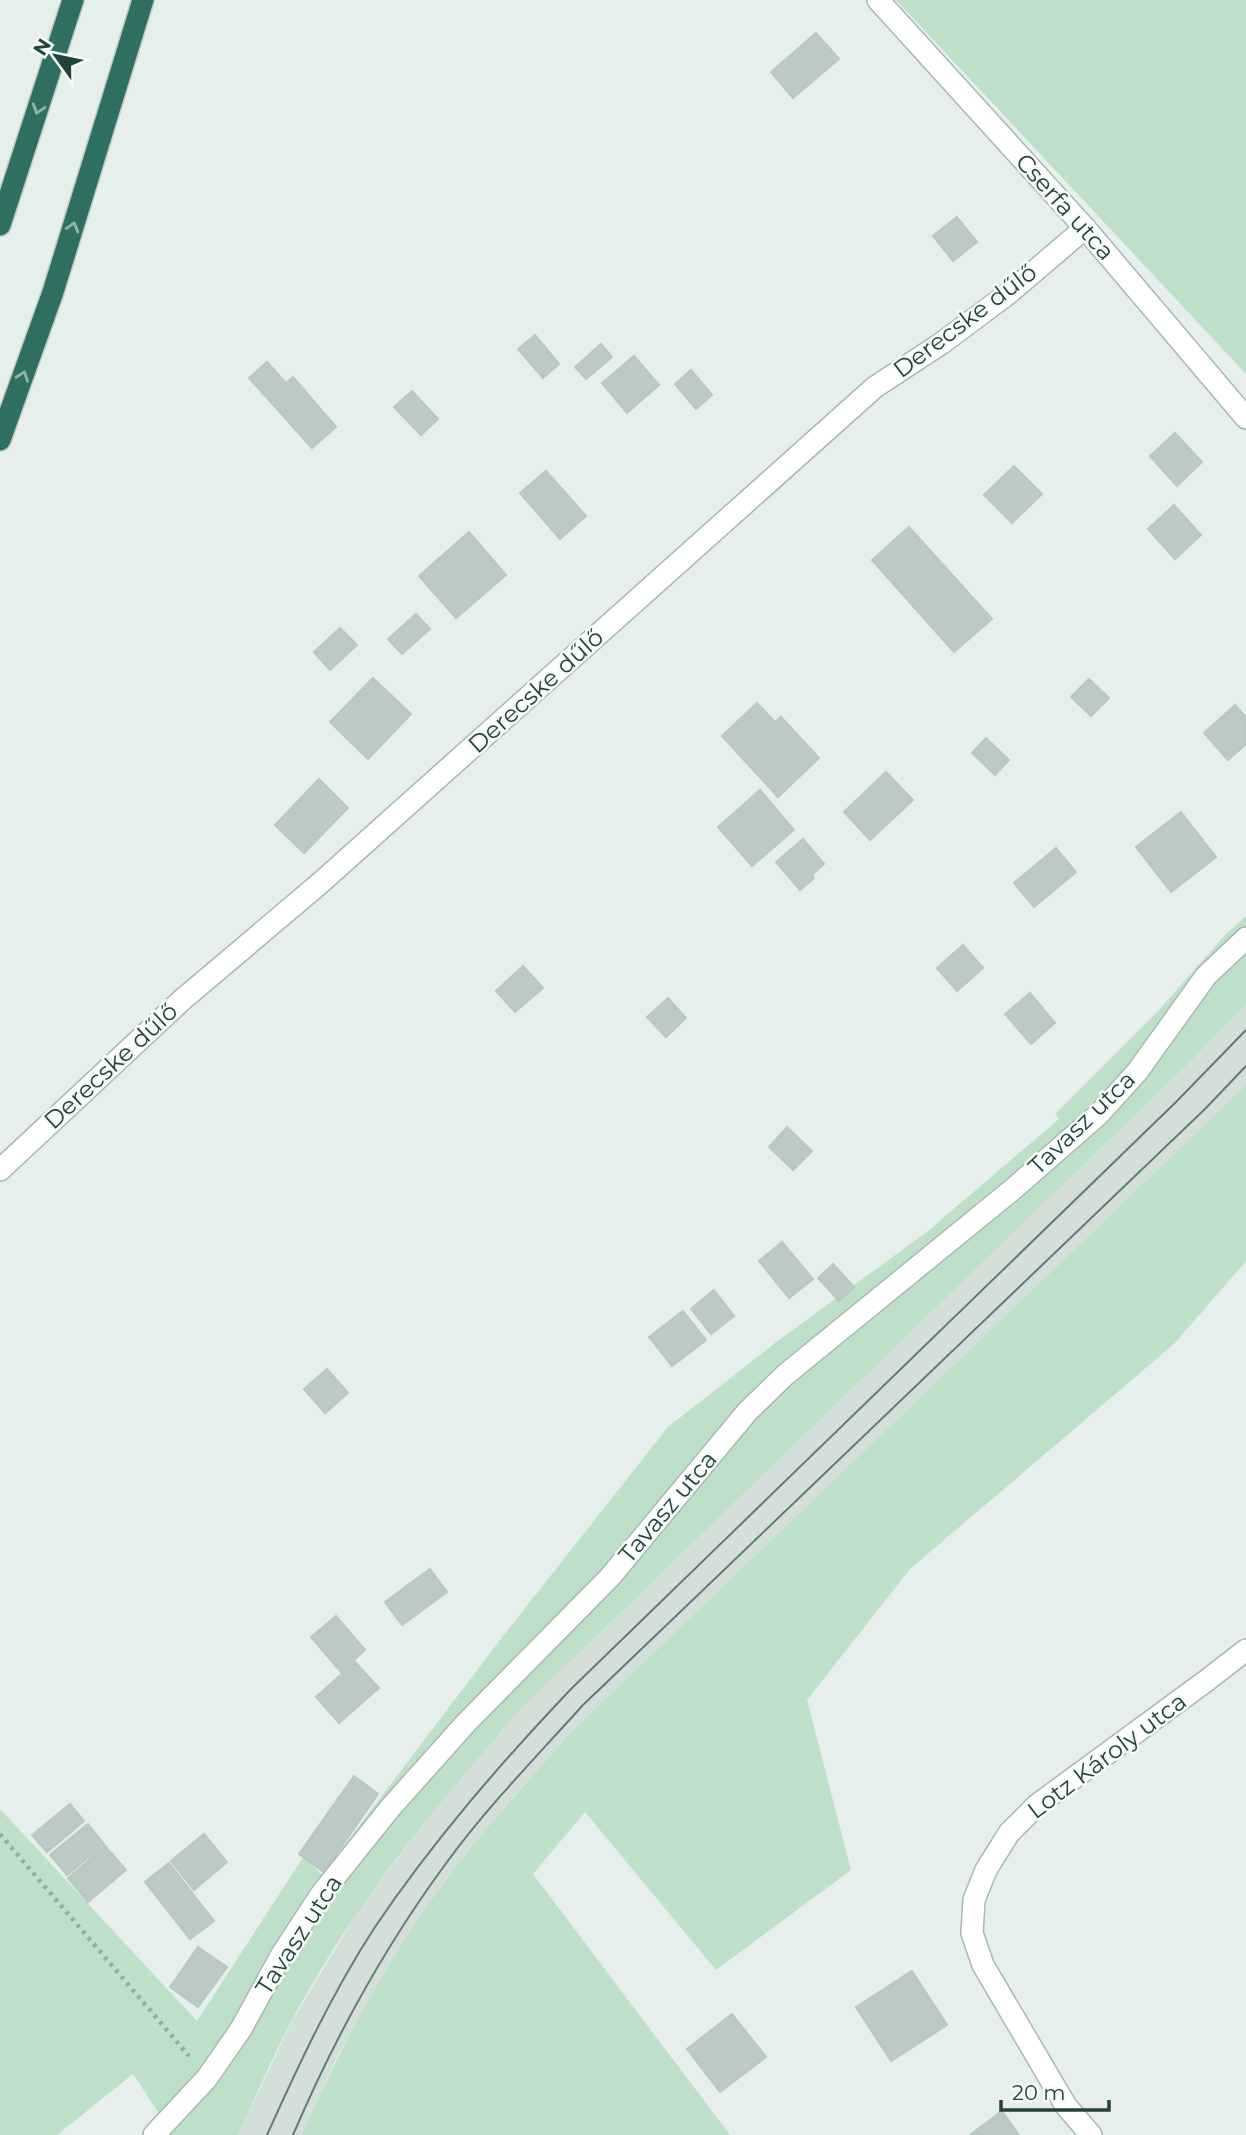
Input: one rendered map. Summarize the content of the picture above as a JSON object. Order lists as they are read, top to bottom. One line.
{"streets":{"street":["Cserfa utca","Derecske dűlő","Tavasz utca","Lotz Károly utca"]},"crossings":[["Cserfa utca","Derecske dűlő"]],"scale_bar":"20 m","north":"top left"}
